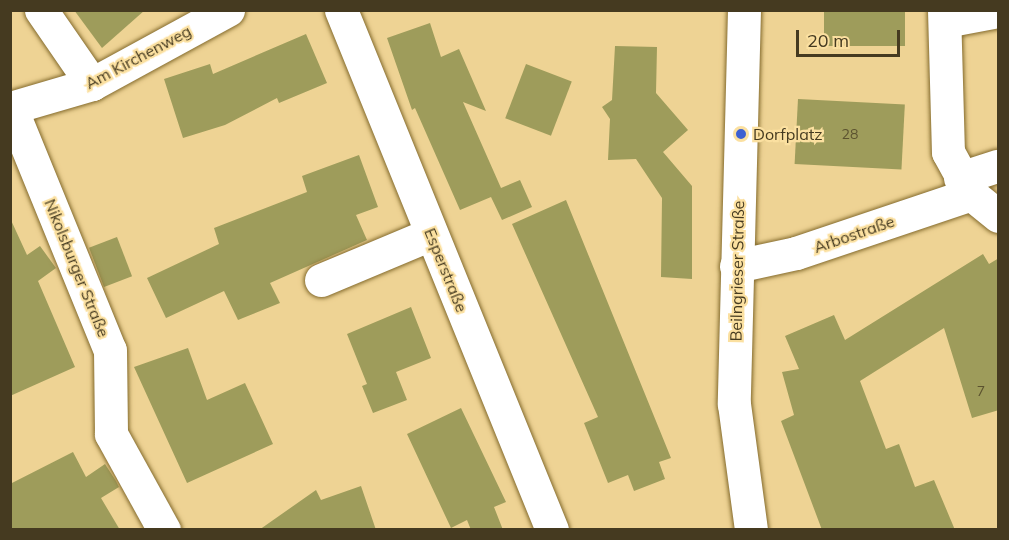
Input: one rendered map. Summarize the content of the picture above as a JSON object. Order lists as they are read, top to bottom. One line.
{"streets":{"street":["Am Kirchenweg","Arbostraße","Nikolsburger Straße","Esperstraße","Beilngrieser Straße"]},"crossings":[["Am Kirchenweg","Nikolsburger Straße"],["Arbostraße","Beilngrieser Straße"]],"places":["Dorfplatz"],"house_numbers":["28","7"],"scale_bar":"20 m"}
